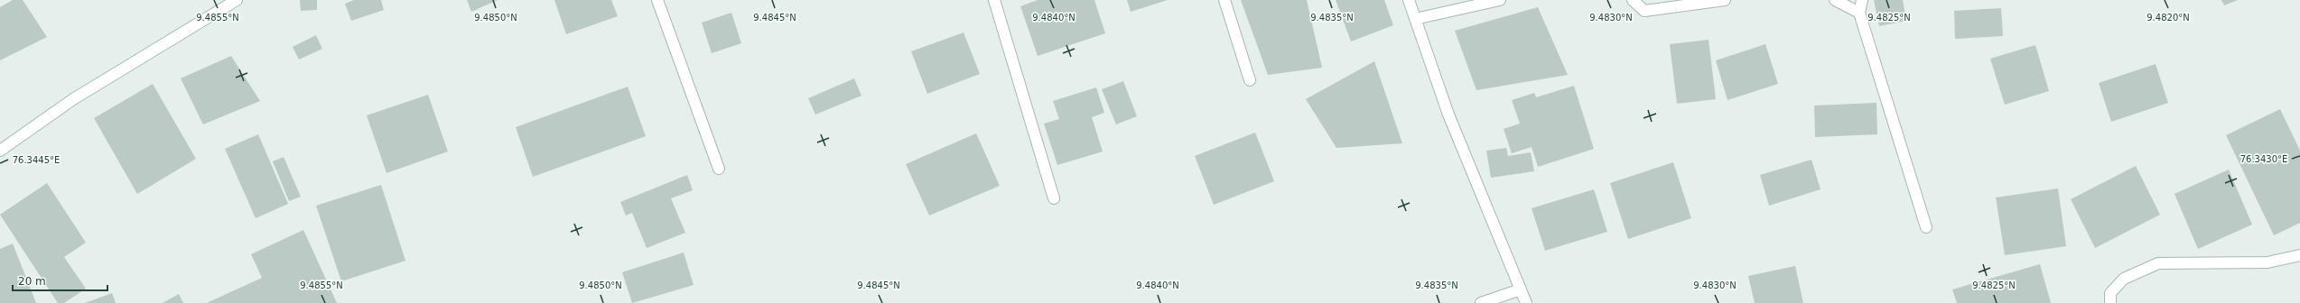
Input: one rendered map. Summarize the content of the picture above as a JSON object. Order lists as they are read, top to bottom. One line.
{"scale_bar":"20 m","coordinates":["9.4825°N","9.4820°N","9.4855°N","9.4850°N","9.4845°N","9.4840°N","9.4835°N","9.4830°N","76.3430°E","76.3445°E"]}
